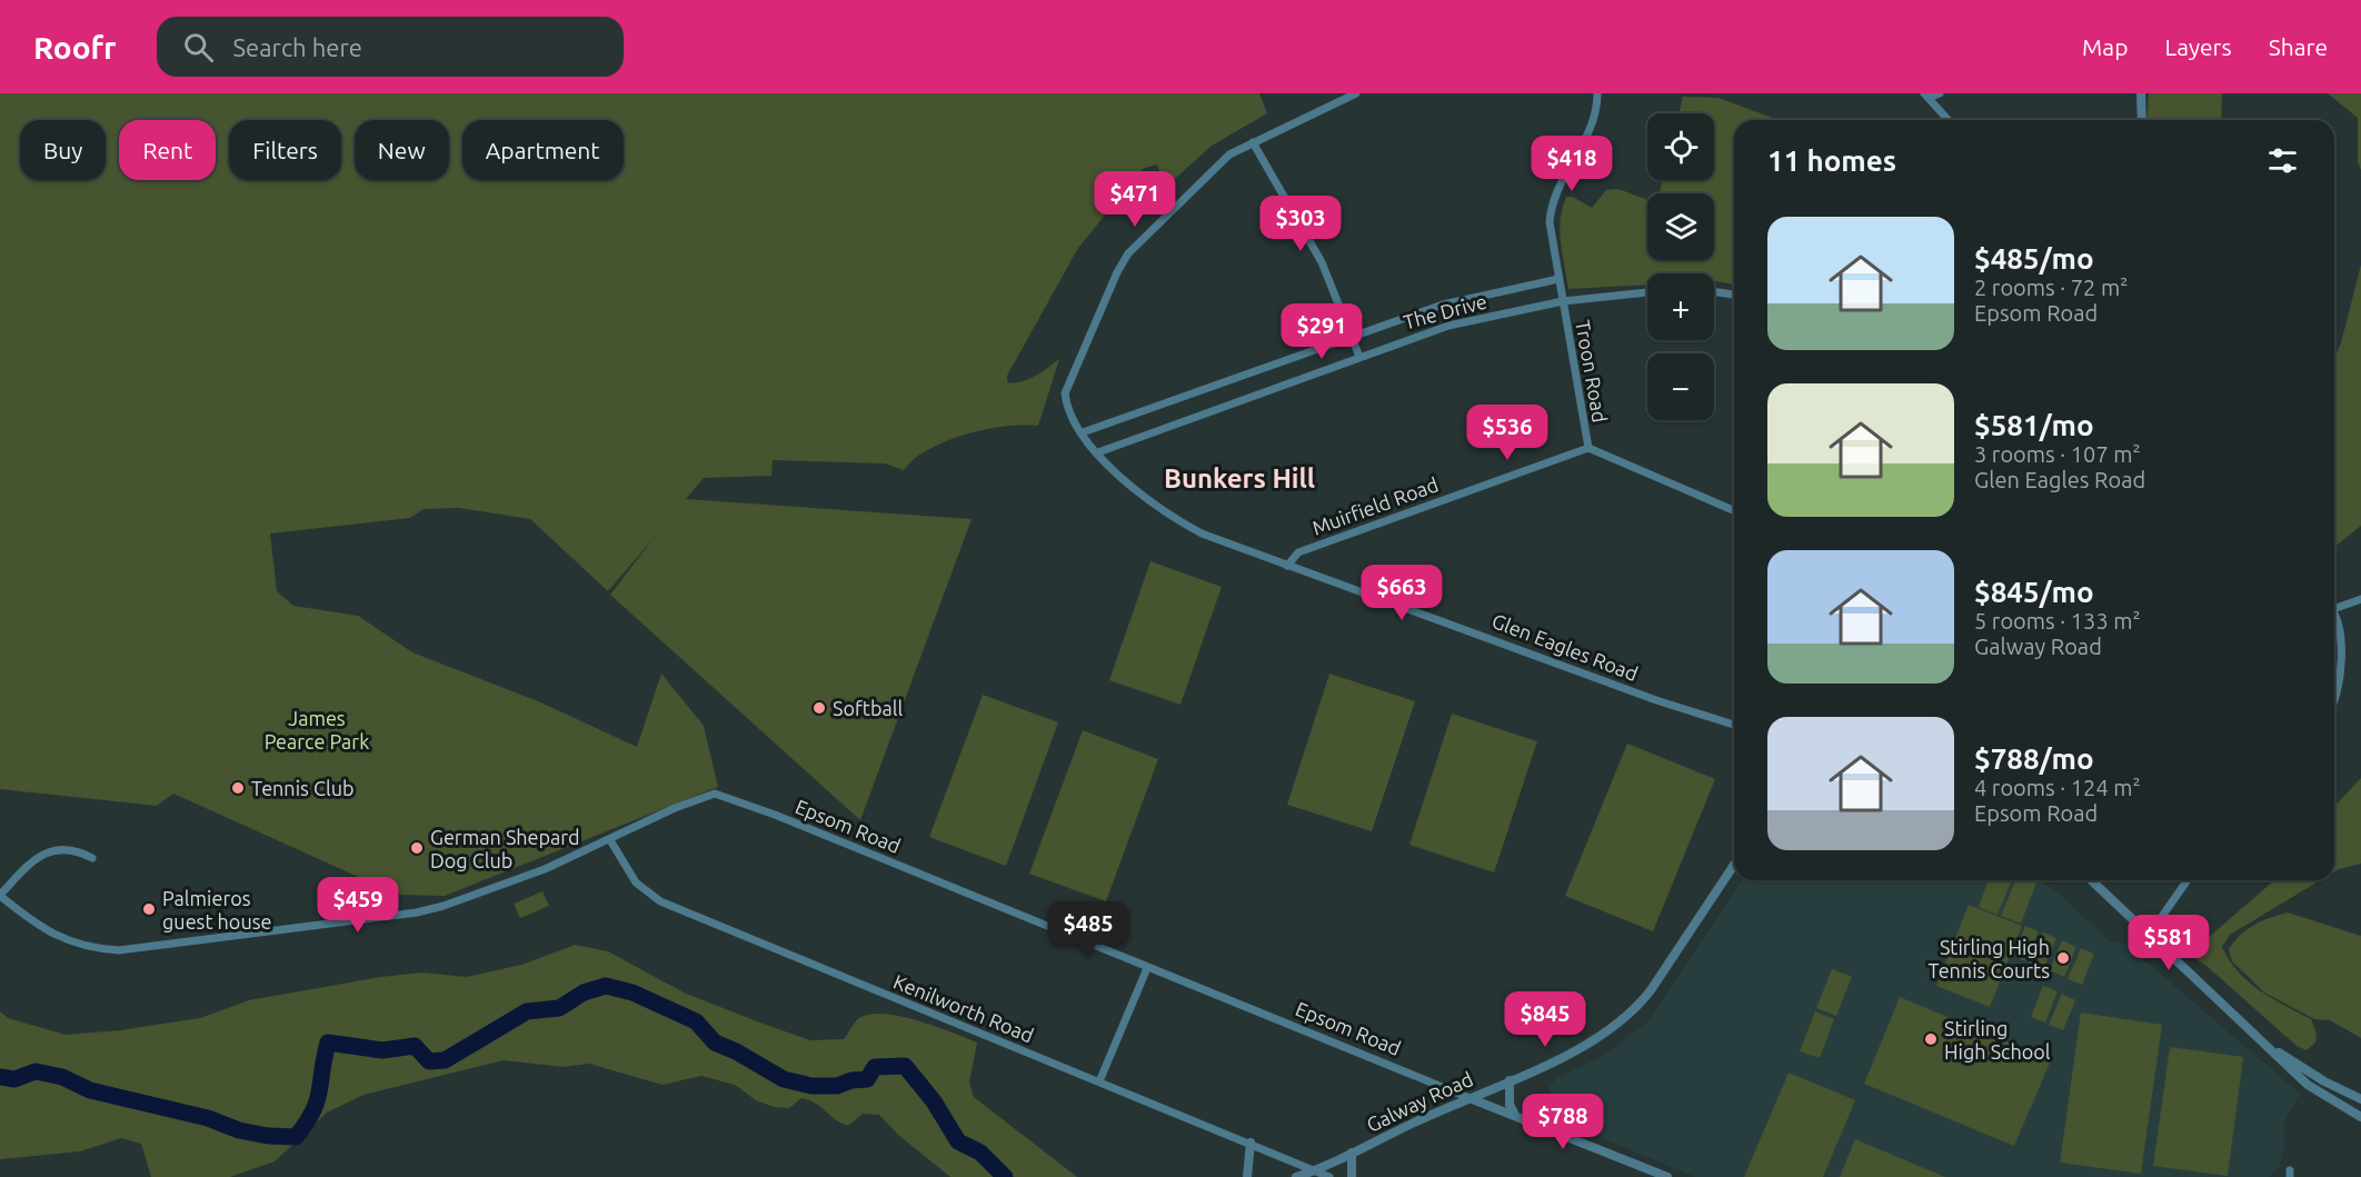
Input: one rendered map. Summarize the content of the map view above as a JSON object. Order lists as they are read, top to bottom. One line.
{"streets":{"street":["The Drive","Troon Road","Muirfield Road","Glen Eagles Road","Epsom Road","Kenilworth Road","Galway Road"]},"crossings":[["The Drive","Troon Road"],["The Drive","Glen Eagles Road"],["Troon Road","Muirfield Road"],["Muirfield Road","Glen Eagles Road"],["Epsom Road","Kenilworth Road"],["Epsom Road","Galway Road"],["Kenilworth Road","Galway Road"]],"districts":["Bunkers Hill"],"parks":["James Pearce Park"],"places":["Softball","Tennis Club","German Shepard Dog Club","Palmieros guest house","Stirling High Tennis Courts","Stirling High School"],"page":{"header":"Roofr","search":"Search here","nav":["Map","Layers","Share"],"map_buttons":["+","−"],"chip":["Buy","Rent","Filters","New","Apartment"],"heading":"11 homes","price":["$418","$471","$303","$291","$536","$663","$459","$485","$581","$845","$788"],"list":[{"name":"$485/mo","note":"2 rooms · 72 m² · Epsom Road"},{"name":"$581/mo","note":"3 rooms · 107 m² · Glen Eagles Road"},{"name":"$845/mo","note":"5 rooms · 133 m² · Galway Road"},{"name":"$788/mo","note":"4 rooms · 124 m² · Epsom Road"}]}}
